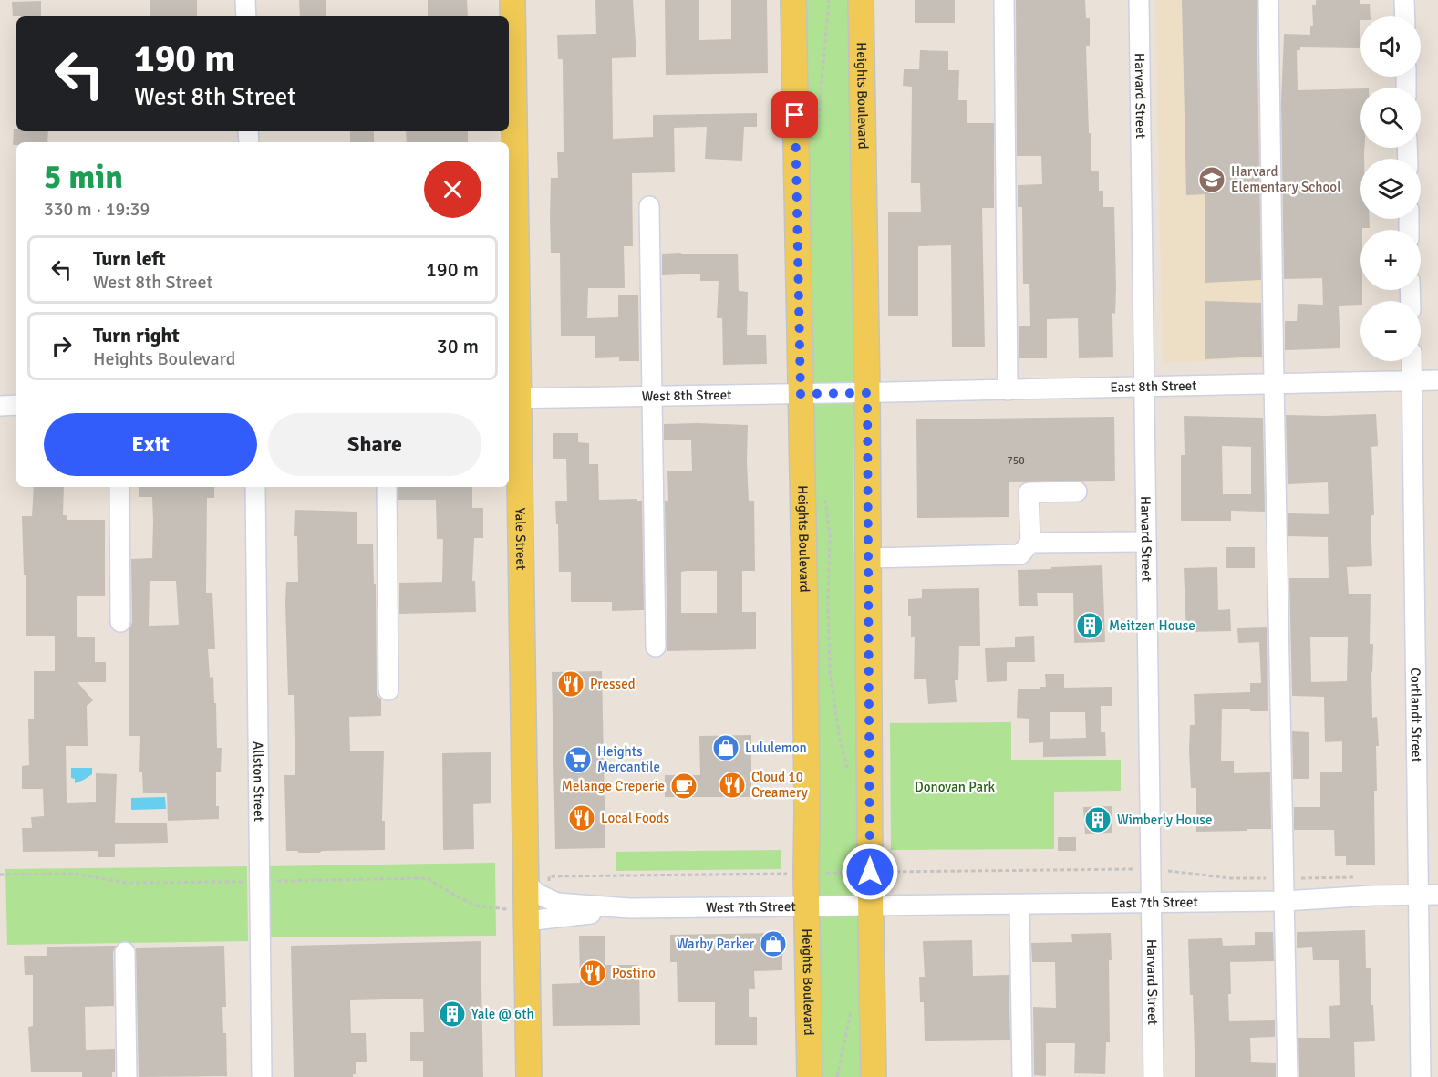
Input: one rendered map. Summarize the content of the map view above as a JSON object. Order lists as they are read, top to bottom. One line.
{"streets":{"main road":["Heights Boulevard","Yale Street"],"street":["Harvard Street","East 8th Street","West 8th Street","Cortlandt Street","Allston Street","East 7th Street","West 7th Street"]},"crossings":[["Heights Boulevard","East 8th Street"],["Heights Boulevard","West 8th Street"],["Heights Boulevard","East 7th Street"],["Heights Boulevard","West 7th Street"],["Harvard Street","East 8th Street"],["Harvard Street","East 7th Street"],["East 8th Street","West 8th Street"],["East 8th Street","Cortlandt Street"],["West 8th Street","Yale Street"],["Yale Street","West 7th Street"],["Cortlandt Street","East 7th Street"],["East 7th Street","West 7th Street"]],"parks":["Donovan Park"],"places":{"school or university":["Harvard Elementary School"],"building":["Meitzen House","Wimberly House","Yale @ 6th"],"restaurant":["Pressed","Cloud 10 Creamery","Local Foods","Postino"],"shop":["Lululemon","Warby Parker"],"supermarket":["Heights Mercantile"],"cafe":["Melange Creperie"]},"house_numbers":["750"],"page":{"map_buttons":["+","−"],"turn":["190 m","West 8th Street"],"heading":["5 min","330 m · 19:39"],"list":[{"name":"Turn left","note":"West 8th Street","value":"190 m"},{"name":"Turn right","note":"Heights Boulevard","value":"30 m"}],"buttons":["Exit","Share"]}}
